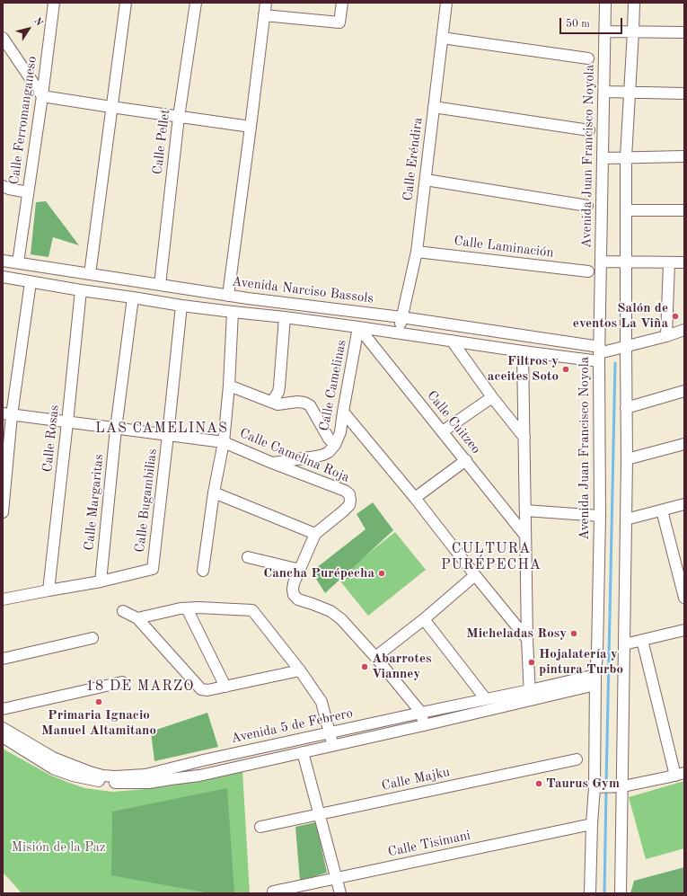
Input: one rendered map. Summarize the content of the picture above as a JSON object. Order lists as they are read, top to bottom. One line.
{"streets":{"street":["Calle Ferromanganeso","Calle Pellet","Avenida Juan Francisco Noyola","Calle Eréndira","Calle Laminación","Avenida Narciso Bassols","Calle Camelinas","Calle Cuitzeo","Calle Rosas","Calle Camelina Roja","Calle Bugambilias","Calle Margaritas","Avenida 5 de Febrero","Calle Majku","Calle Tisimani"]},"crossings":[["Calle Ferromanganeso","Avenida Narciso Bassols"],["Calle Pellet","Avenida Narciso Bassols"],["Avenida Juan Francisco Noyola","Avenida Narciso Bassols"],["Avenida Juan Francisco Noyola","Avenida 5 de Febrero"],["Avenida Juan Francisco Noyola","Calle Tisimani"],["Calle Eréndira","Calle Laminación"],["Calle Eréndira","Avenida Narciso Bassols"],["Calle Camelinas","Calle Cuitzeo"],["Calle Camelinas","Calle Camelina Roja"],["Calle Rosas","Calle Camelina Roja"],["Calle Rosas","Calle Bugambilias"],["Calle Camelina Roja","Calle Bugambilias"],["Calle Camelina Roja","Calle Margaritas"],["Calle Bugambilias","Calle Margaritas"]],"districts":["LAS CAMELINAS","CULTURA PURÉPECHA","18 DE MARZO"],"parks":["Misión de la Paz"],"places":["Salón de eventos La Viña","Filtros y aceites Soto","Cancha Purépecha","Micheladas Rosy","Hojalatería y pintura Turbo","Abarrotes Vianney","Primaria Ignacio Manuel Altamitano","Taurus Gym"],"scale_bar":"50 m","north":"top right"}
